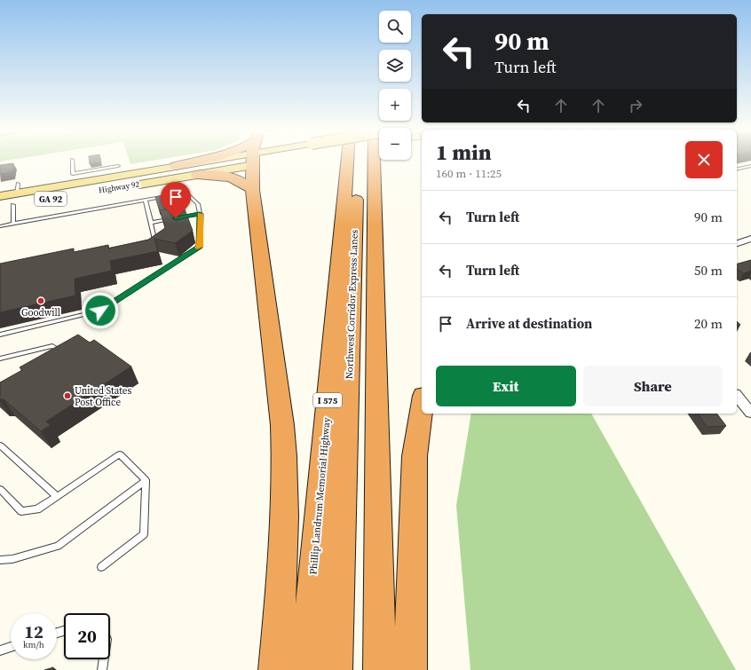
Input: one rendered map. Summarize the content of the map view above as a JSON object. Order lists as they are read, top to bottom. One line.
{"streets":{"highway":["Northwest Corridor Express Lanes","I 575","Phillip Landrum Memorial Highway"],"main road":["Highway 92","GA 92"]},"places":["Goodwill","United States Post Office"],"page":{"map_buttons":["+","−"],"turn":["90 m","Turn left"],"heading":["1 min","160 m · 11:25"],"list":[{"name":"Turn left","value":"90 m"},{"name":"Turn left","value":"50 m"},{"name":"Arrive at destination","value":"20 m"}],"buttons":["Exit","Share"],"speed":"12 km/h","limit":"20"}}
